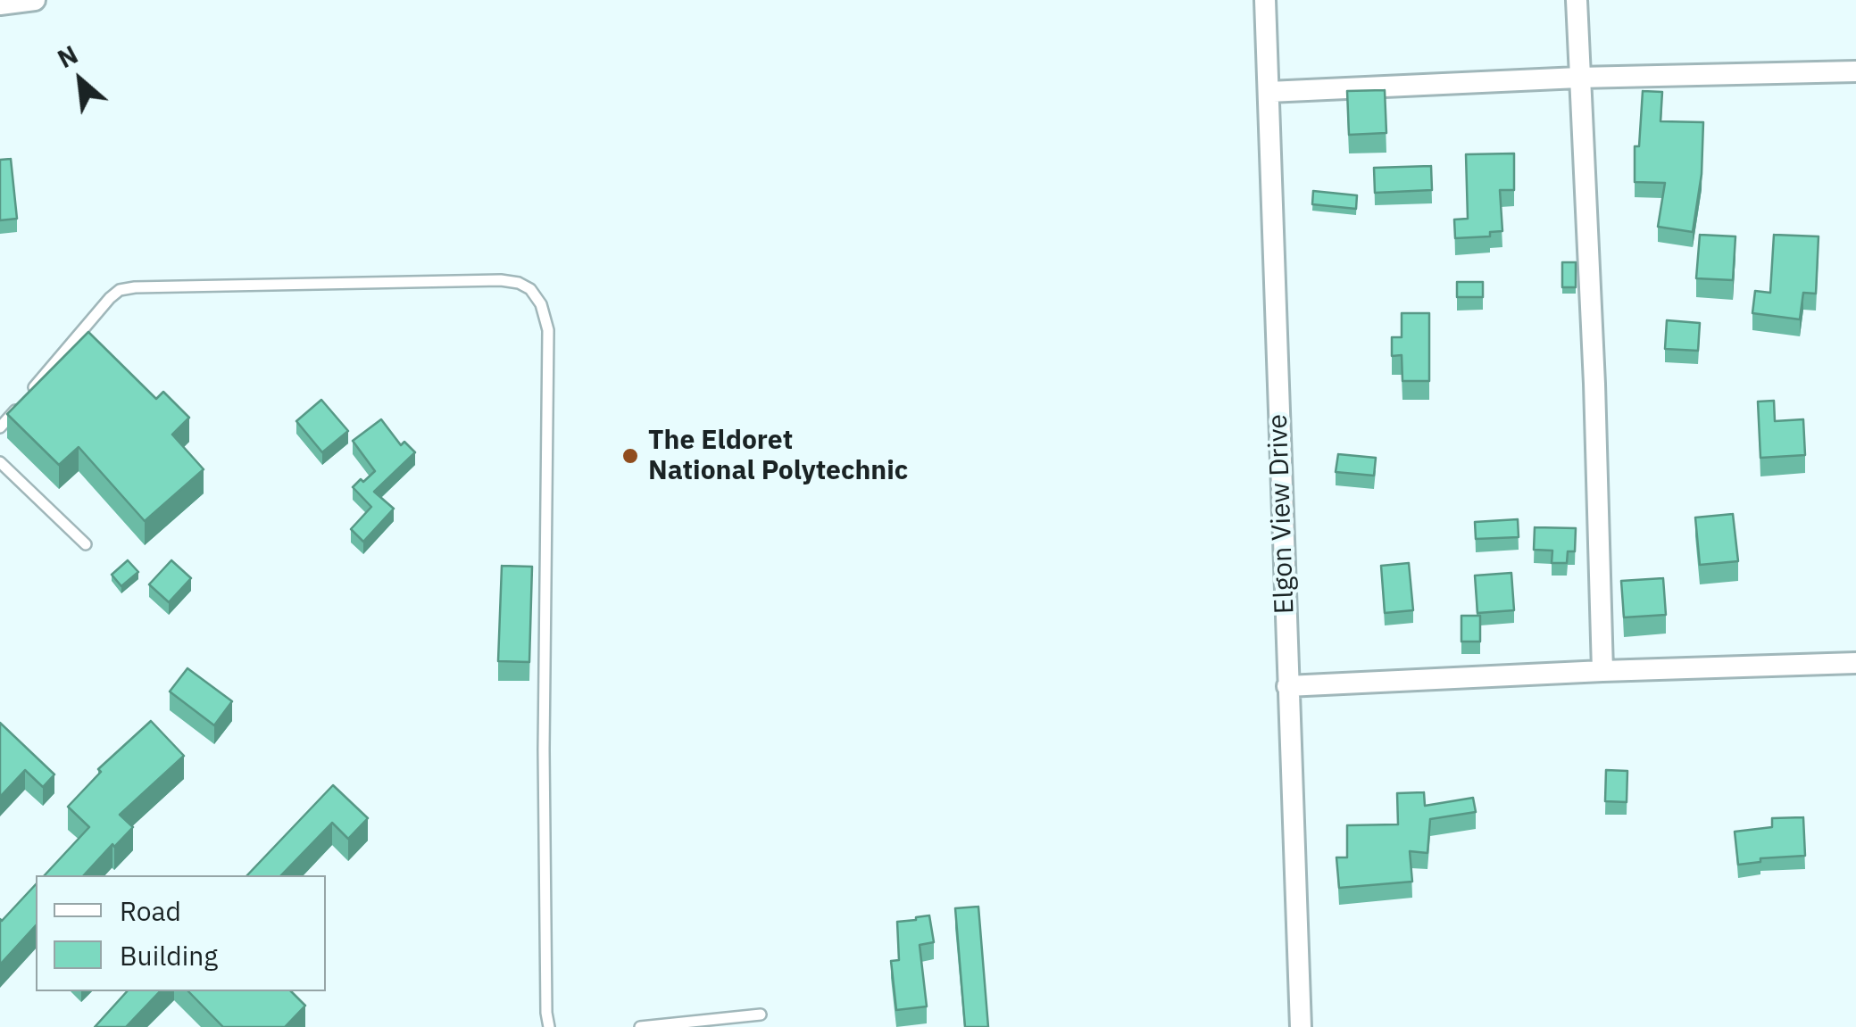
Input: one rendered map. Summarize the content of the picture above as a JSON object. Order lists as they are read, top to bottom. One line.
{"streets":{"street":["Elgon View Drive"]},"places":["The Eldoret National Polytechnic"],"legend":["Road","Building"],"north":"top left"}
